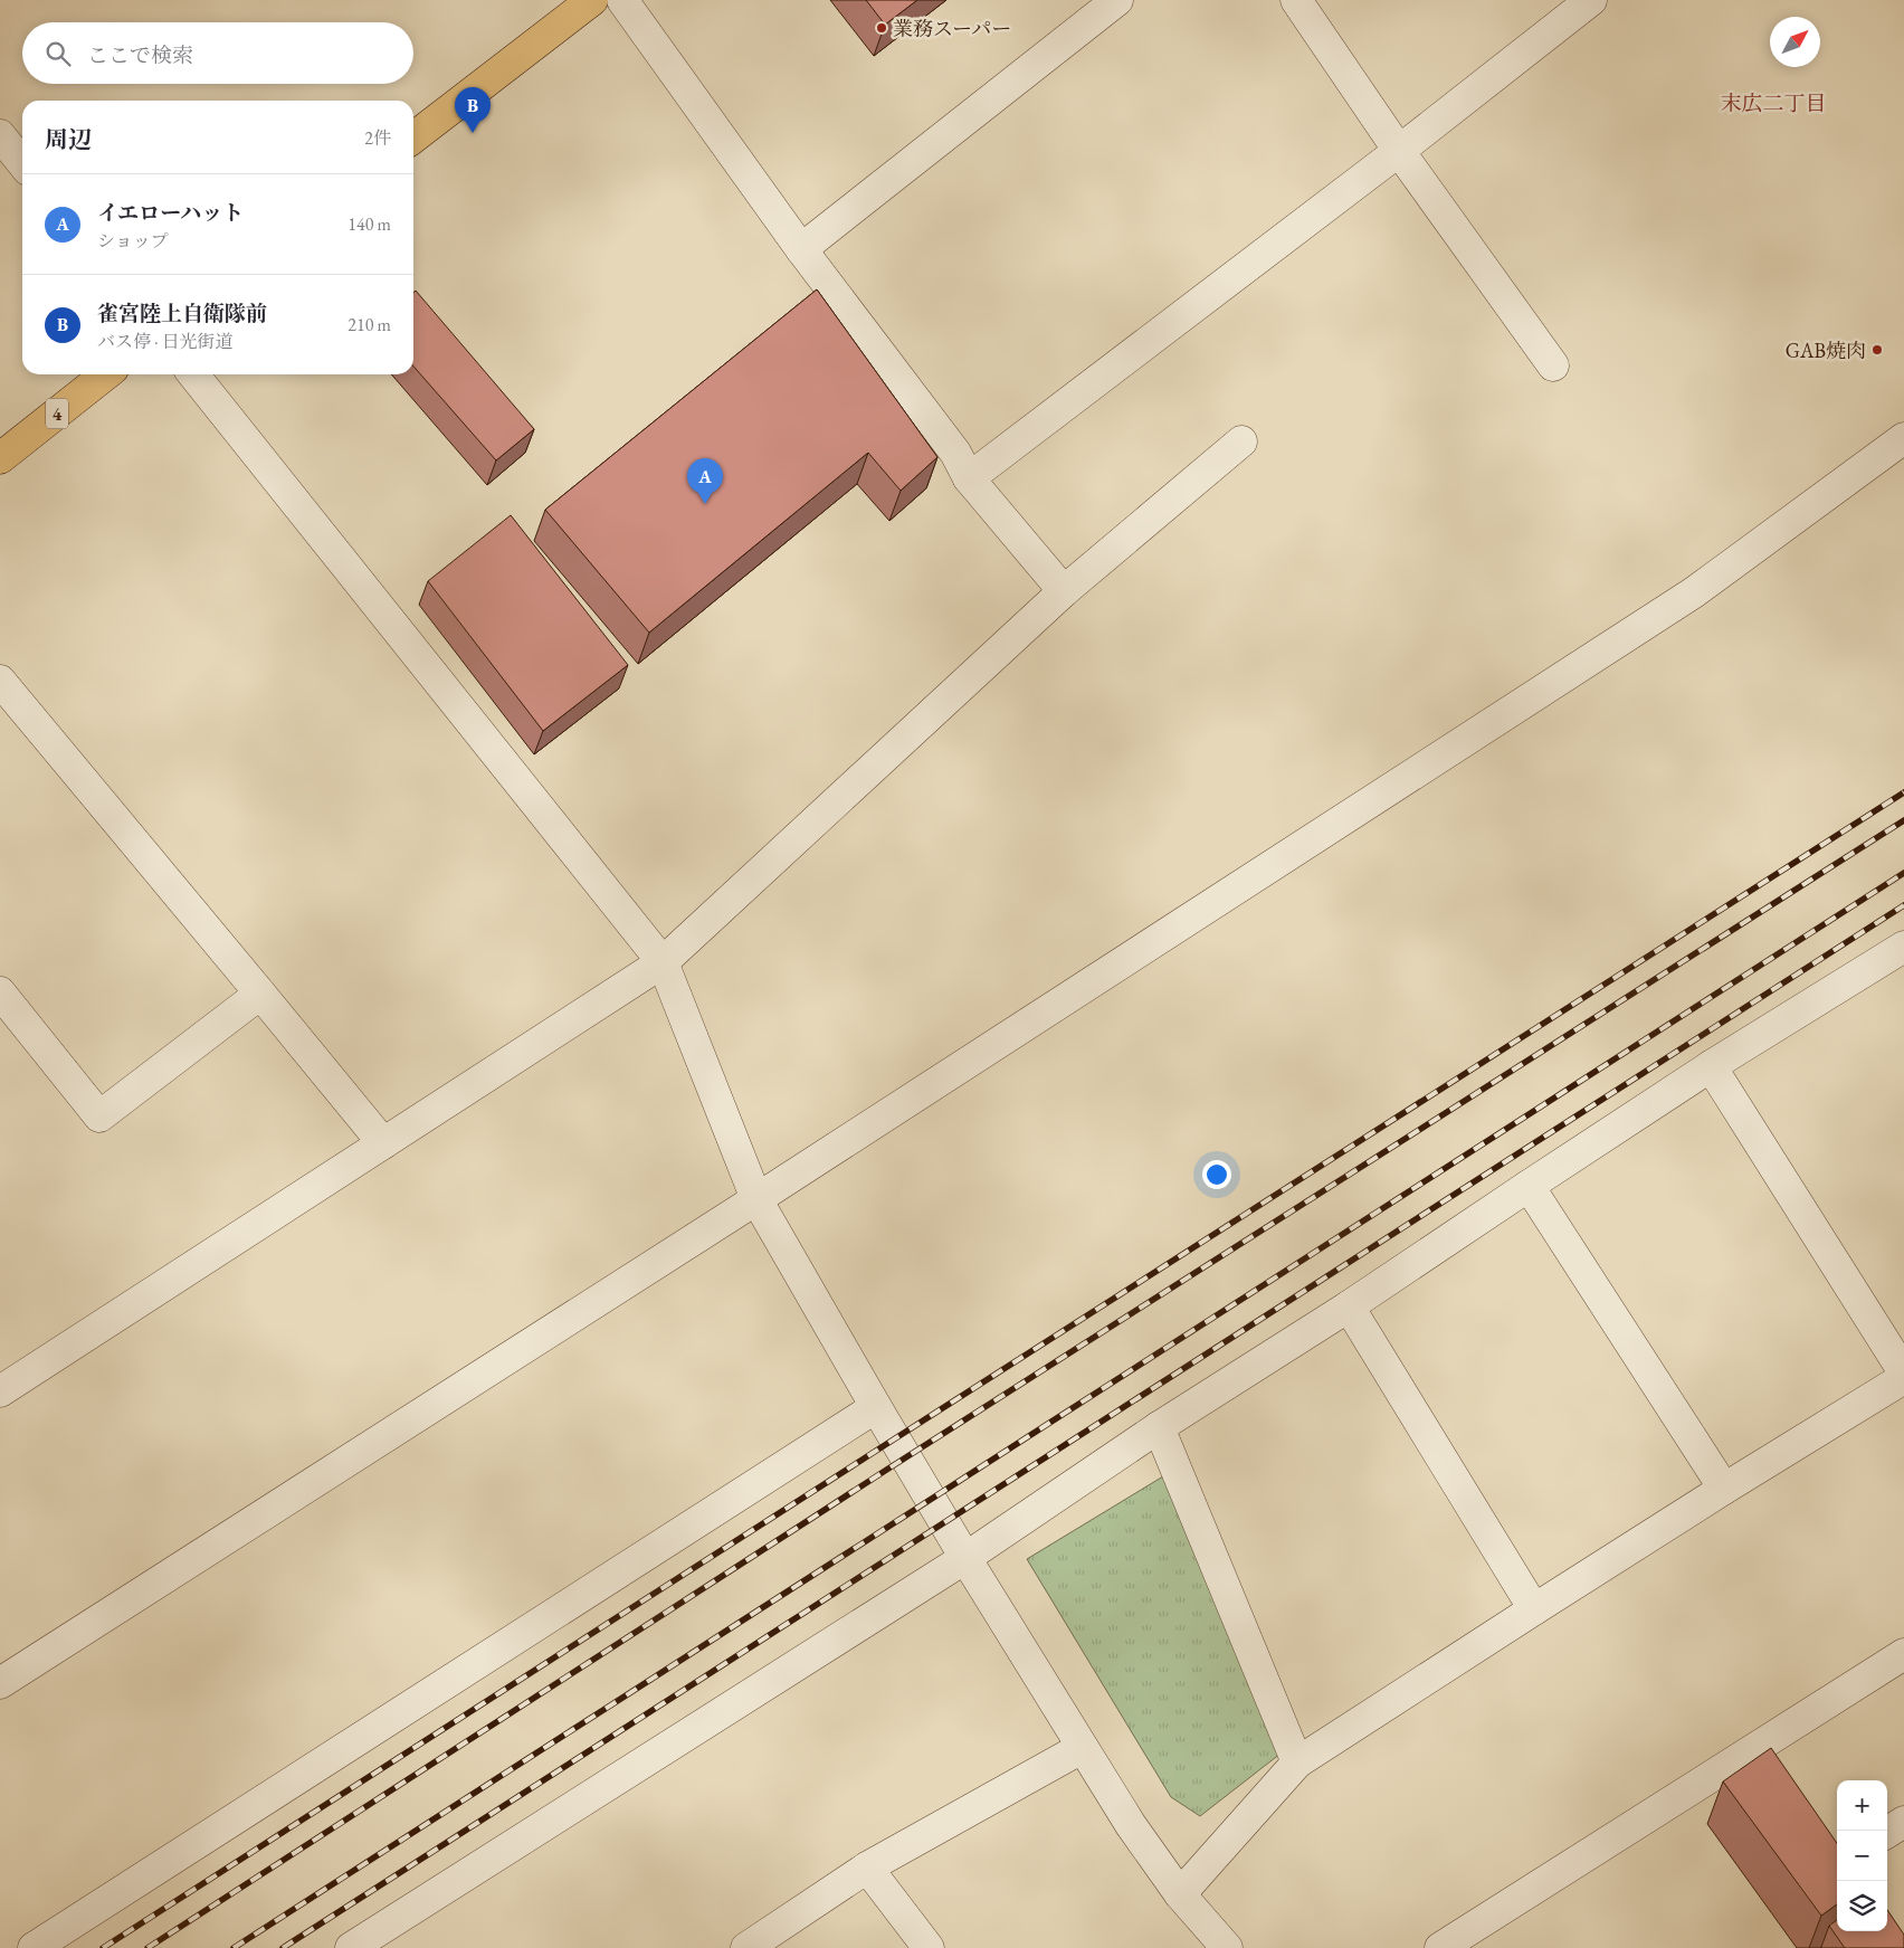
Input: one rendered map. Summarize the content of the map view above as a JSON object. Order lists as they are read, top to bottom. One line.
{"streets":{"highway":["4"]},"districts":["末広二丁目"],"places":["業務スーパー","GAB焼肉"],"north":"top right","page":{"search":"ここで検索","pins":["B","A"],"heading":["周辺","2件"],"list":[{"mark":"A","name":"イエローハット","note":"ショップ","value":"140 m"},{"mark":"B","name":"雀宮陸上自衛隊前","note":"バス停 · 日光街道","value":"210 m"}],"map_buttons":["+","−"]}}
